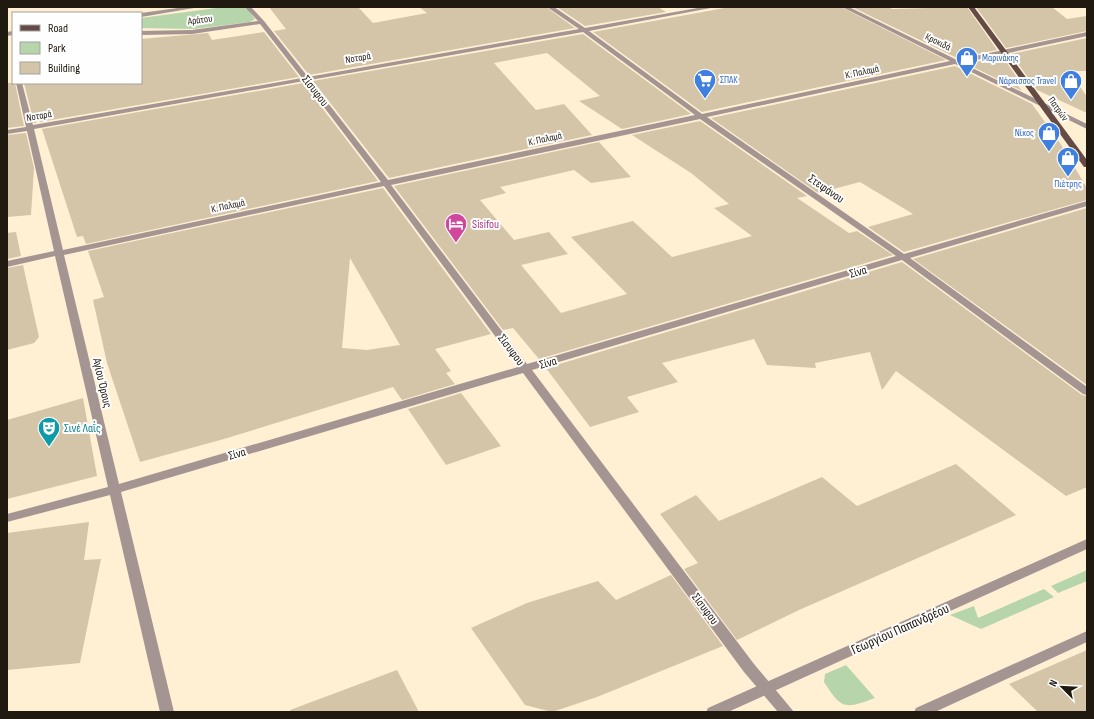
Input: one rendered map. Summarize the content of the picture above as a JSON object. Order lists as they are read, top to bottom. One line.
{"streets":{"main road":["Πατρών"],"street":["Αράτου","Κροκιδά","Νοταρά","Κ. Παλαμά","Σίσυφου","Στεφάνου","Σίνα","Αγίου Όρους","Γεωργίου Παπανδρέου"]},"crossings":[["Αράτου","Σίσυφου"],["Κροκιδά","Κ. Παλαμά"],["Κροκιδά","Πατρών"],["Νοταρά","Σίσυφου"],["Νοταρά","Στεφάνου"],["Νοταρά","Αγίου Όρους"],["Κ. Παλαμά","Σίσυφου"],["Κ. Παλαμά","Πατρών"],["Κ. Παλαμά","Στεφάνου"],["Κ. Παλαμά","Αγίου Όρους"],["Σίσυφου","Σίνα"],["Σίσυφου","Γεωργίου Παπανδρέου"],["Στεφάνου","Σίνα"],["Σίνα","Αγίου Όρους"]],"places":{"shop":["Μαρινάκης","Νάρκισσος Travel","Νίκος","Πιέτρης"],"supermarket":["ΣΠΑΚ"],"hotel":["Sisifou"],"theatre":["Σινέ Λαΐς"]},"legend":["Road","Park","Building"],"north":"top left"}
